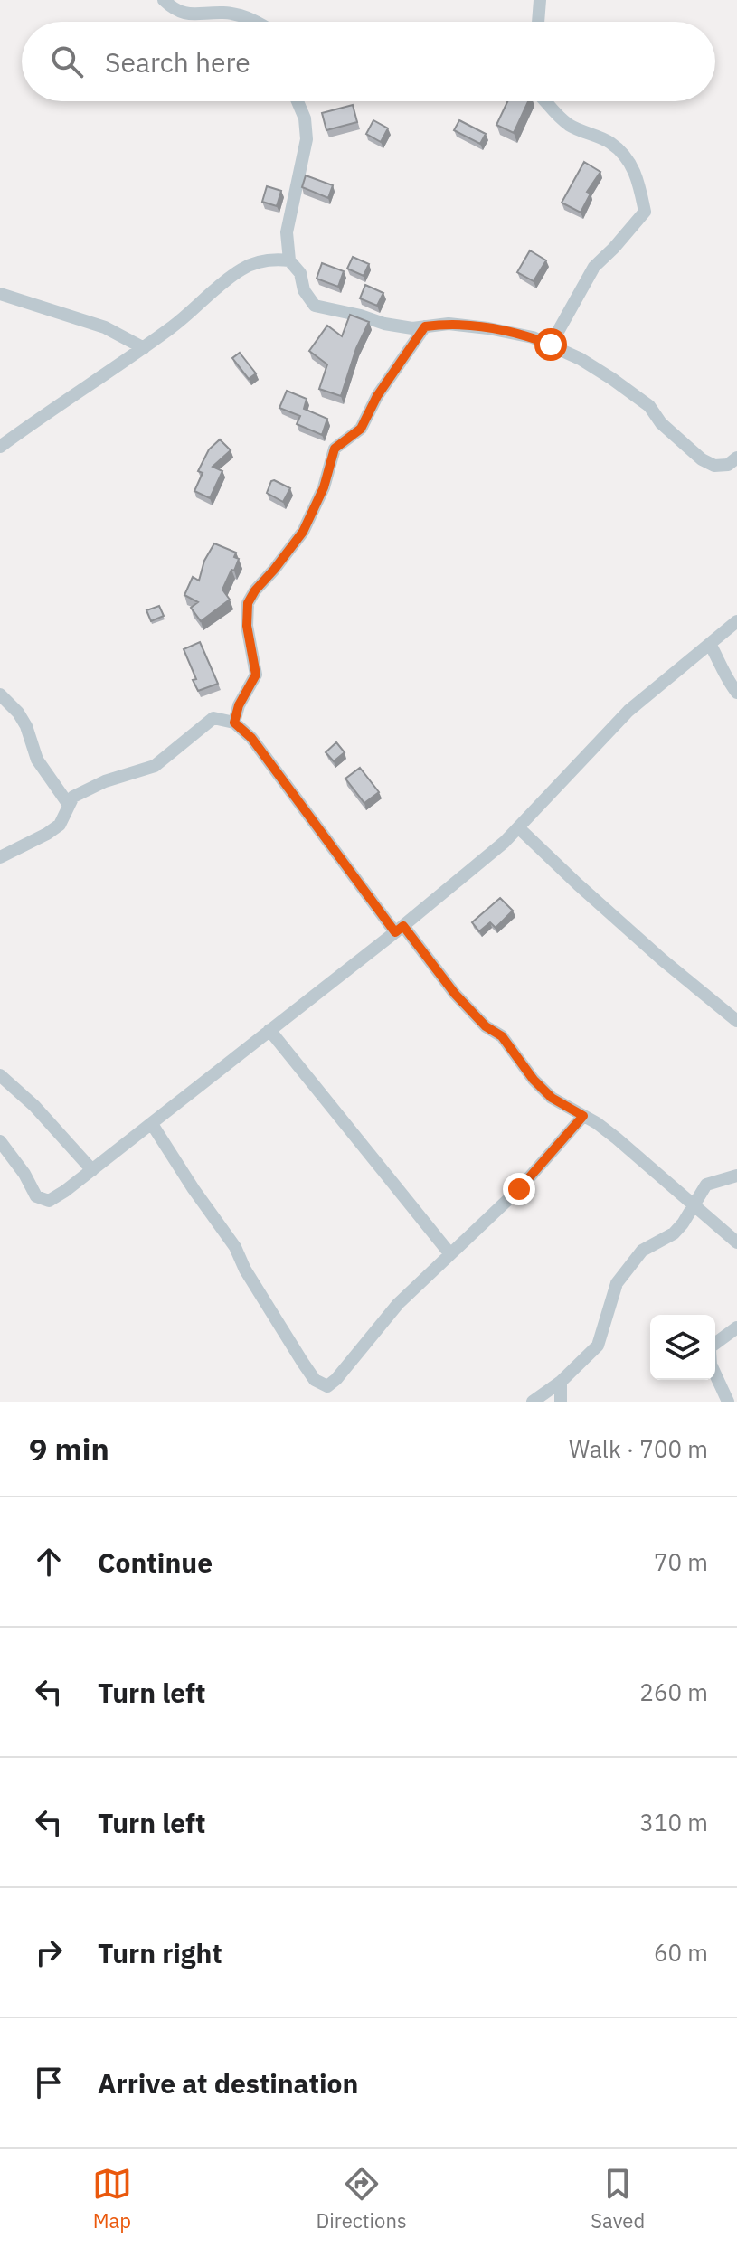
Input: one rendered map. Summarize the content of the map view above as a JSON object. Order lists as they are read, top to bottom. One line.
{"page":{"search":"Search here","heading":["9 min","Walk · 700 m"],"list":[["Continue","70 m"],["Turn left","260 m"],["Turn left","310 m"],["Turn right","60 m"],"Arrive at destination"],"nav":["Map","Directions","Saved"]}}
